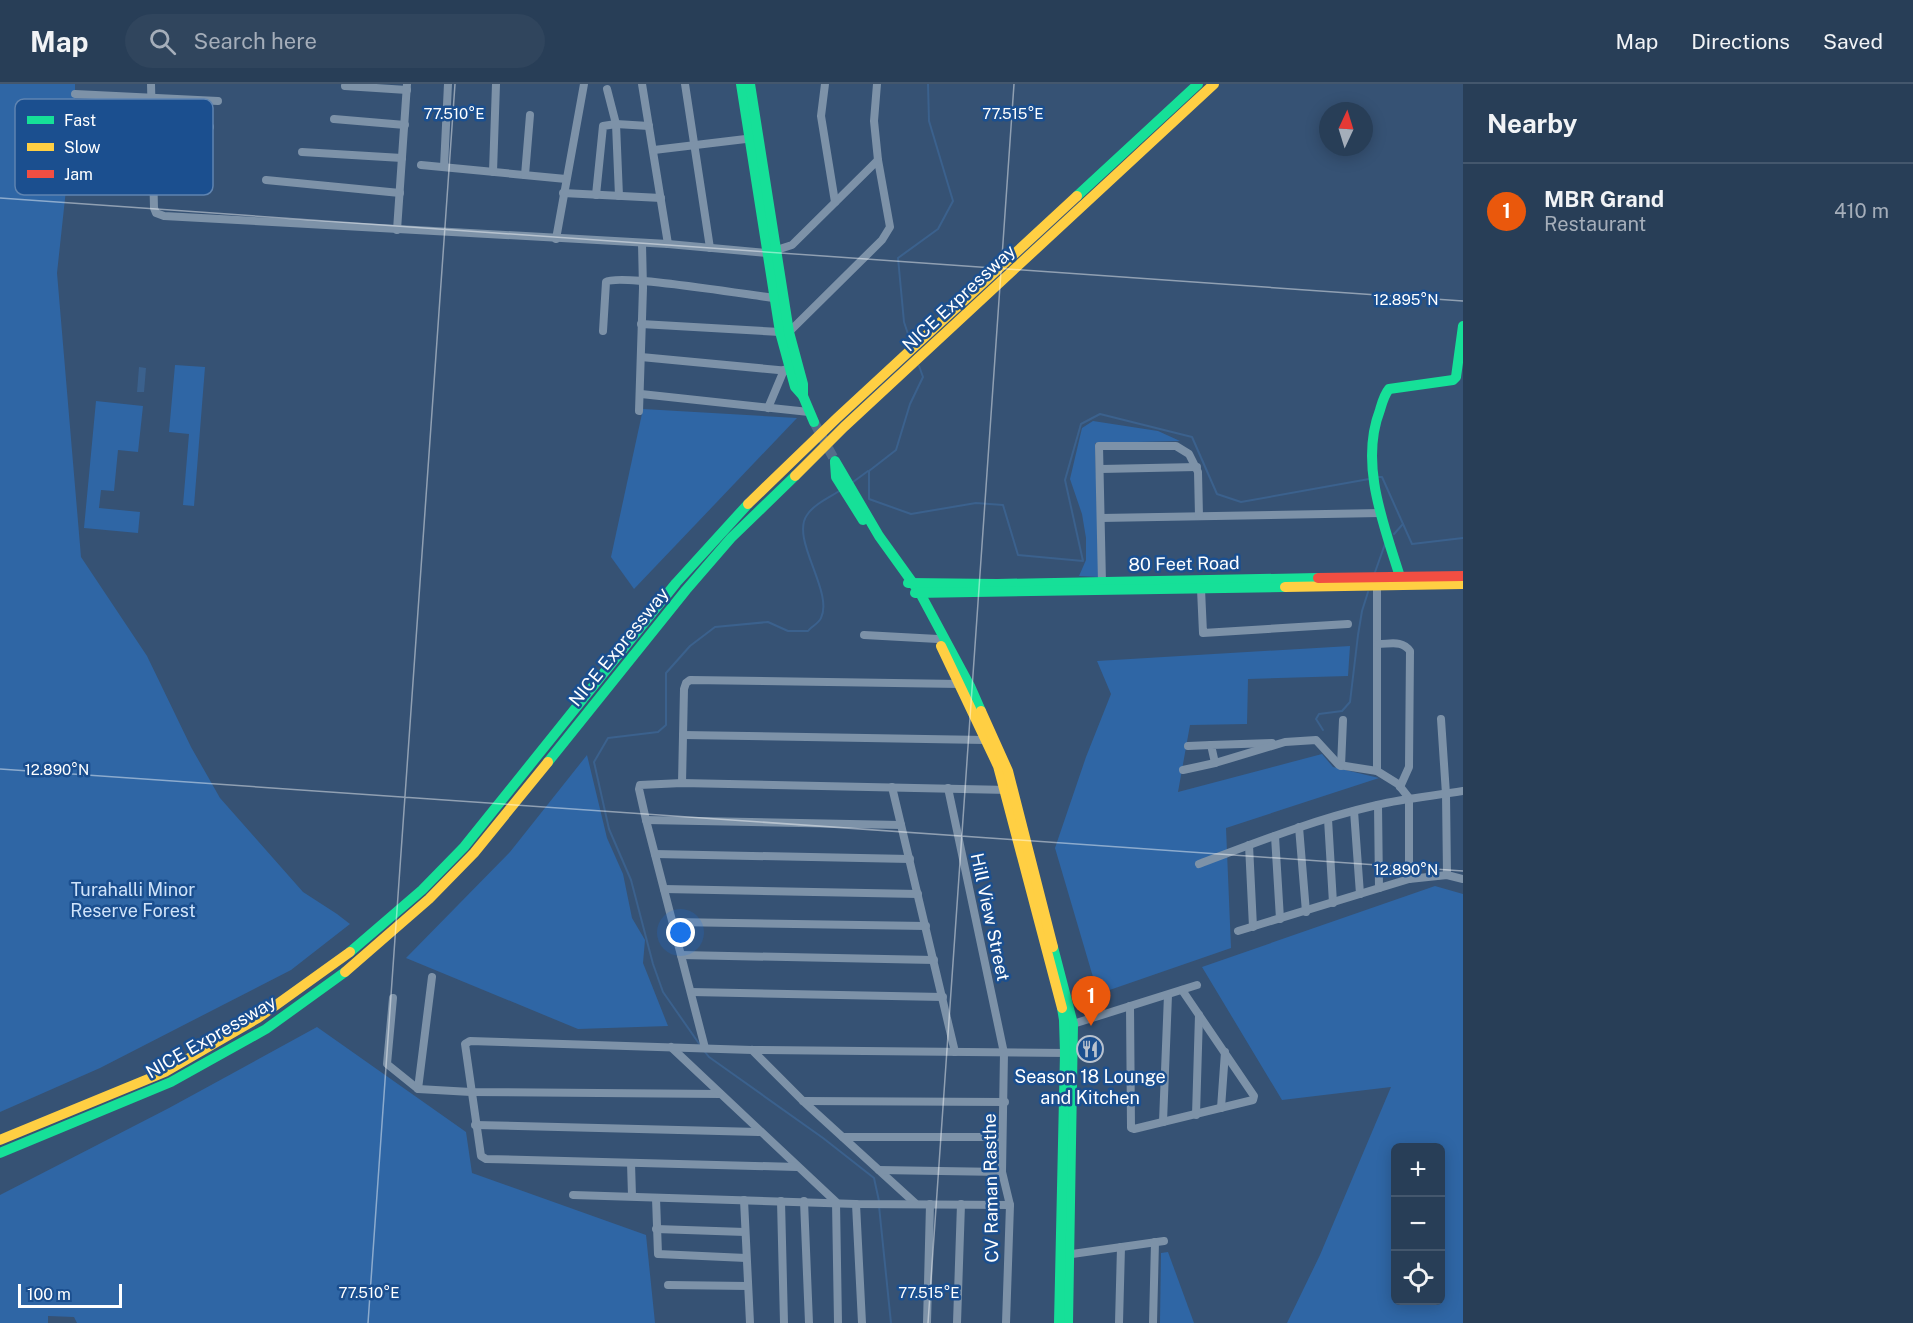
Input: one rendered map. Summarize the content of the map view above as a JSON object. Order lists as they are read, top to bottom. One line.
{"streets":{"main road":["NICE Expressway","80 Feet Road"],"street":["Hill View Street","CV Raman Rasthe"]},"crossings":[["Hill View Street","CV Raman Rasthe"]],"parks":["Turahalli Minor Reserve Forest"],"places":{"restaurant":["Season 18 Lounge and Kitchen"]},"legend":["Fast","Slow","Jam"],"scale_bar":"100 m","north":"top","page":{"header":"Map","search":"Search here","nav":["Map","Directions","Saved"],"heading":"Nearby","list":[{"mark":"1","name":"MBR Grand","note":"Restaurant","value":"410 m"}],"pins":"1","map_buttons":["+","−"],"scale":"100 m"},"coordinates":["77.510°E","77.515°E","12.895°N","12.890°N"]}
